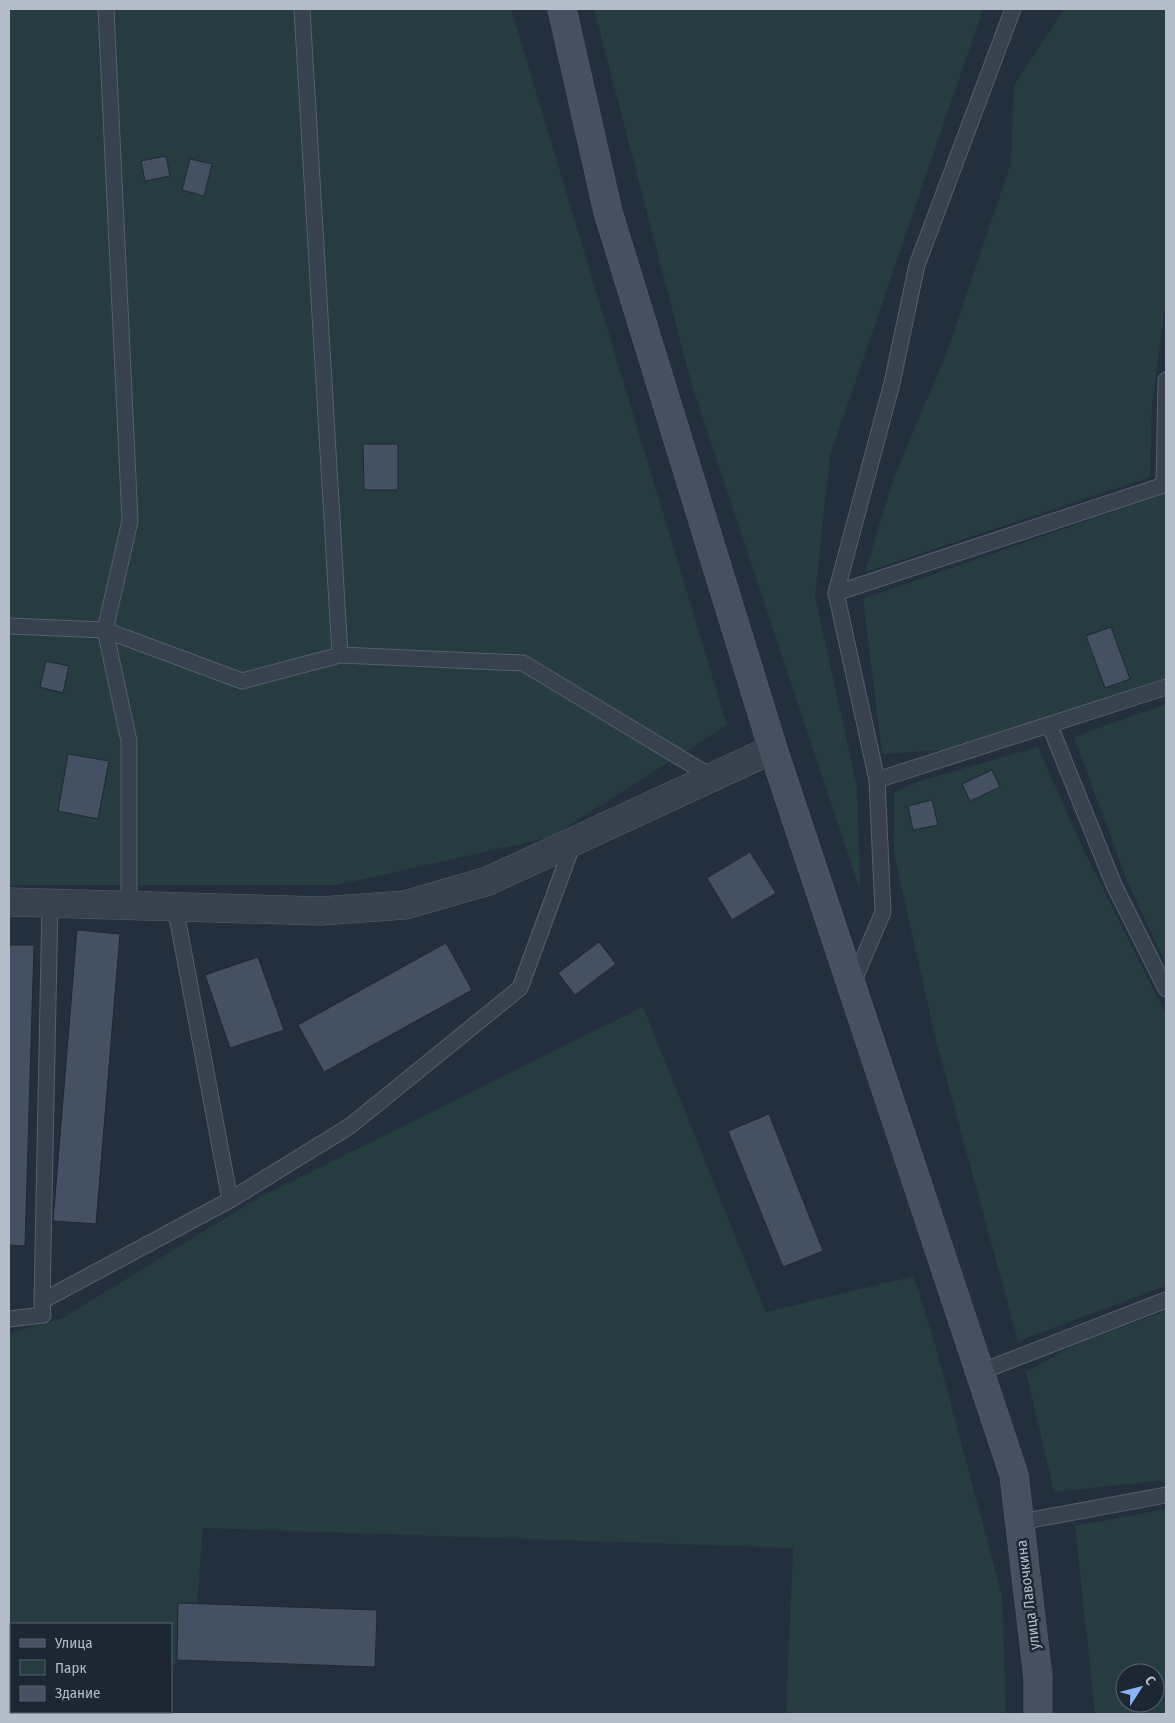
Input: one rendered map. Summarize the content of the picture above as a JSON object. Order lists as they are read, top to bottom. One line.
{"streets":{"main road":["улица Лавочкина"]},"legend":["Улица","Парк","Здание"],"north":"top right"}
